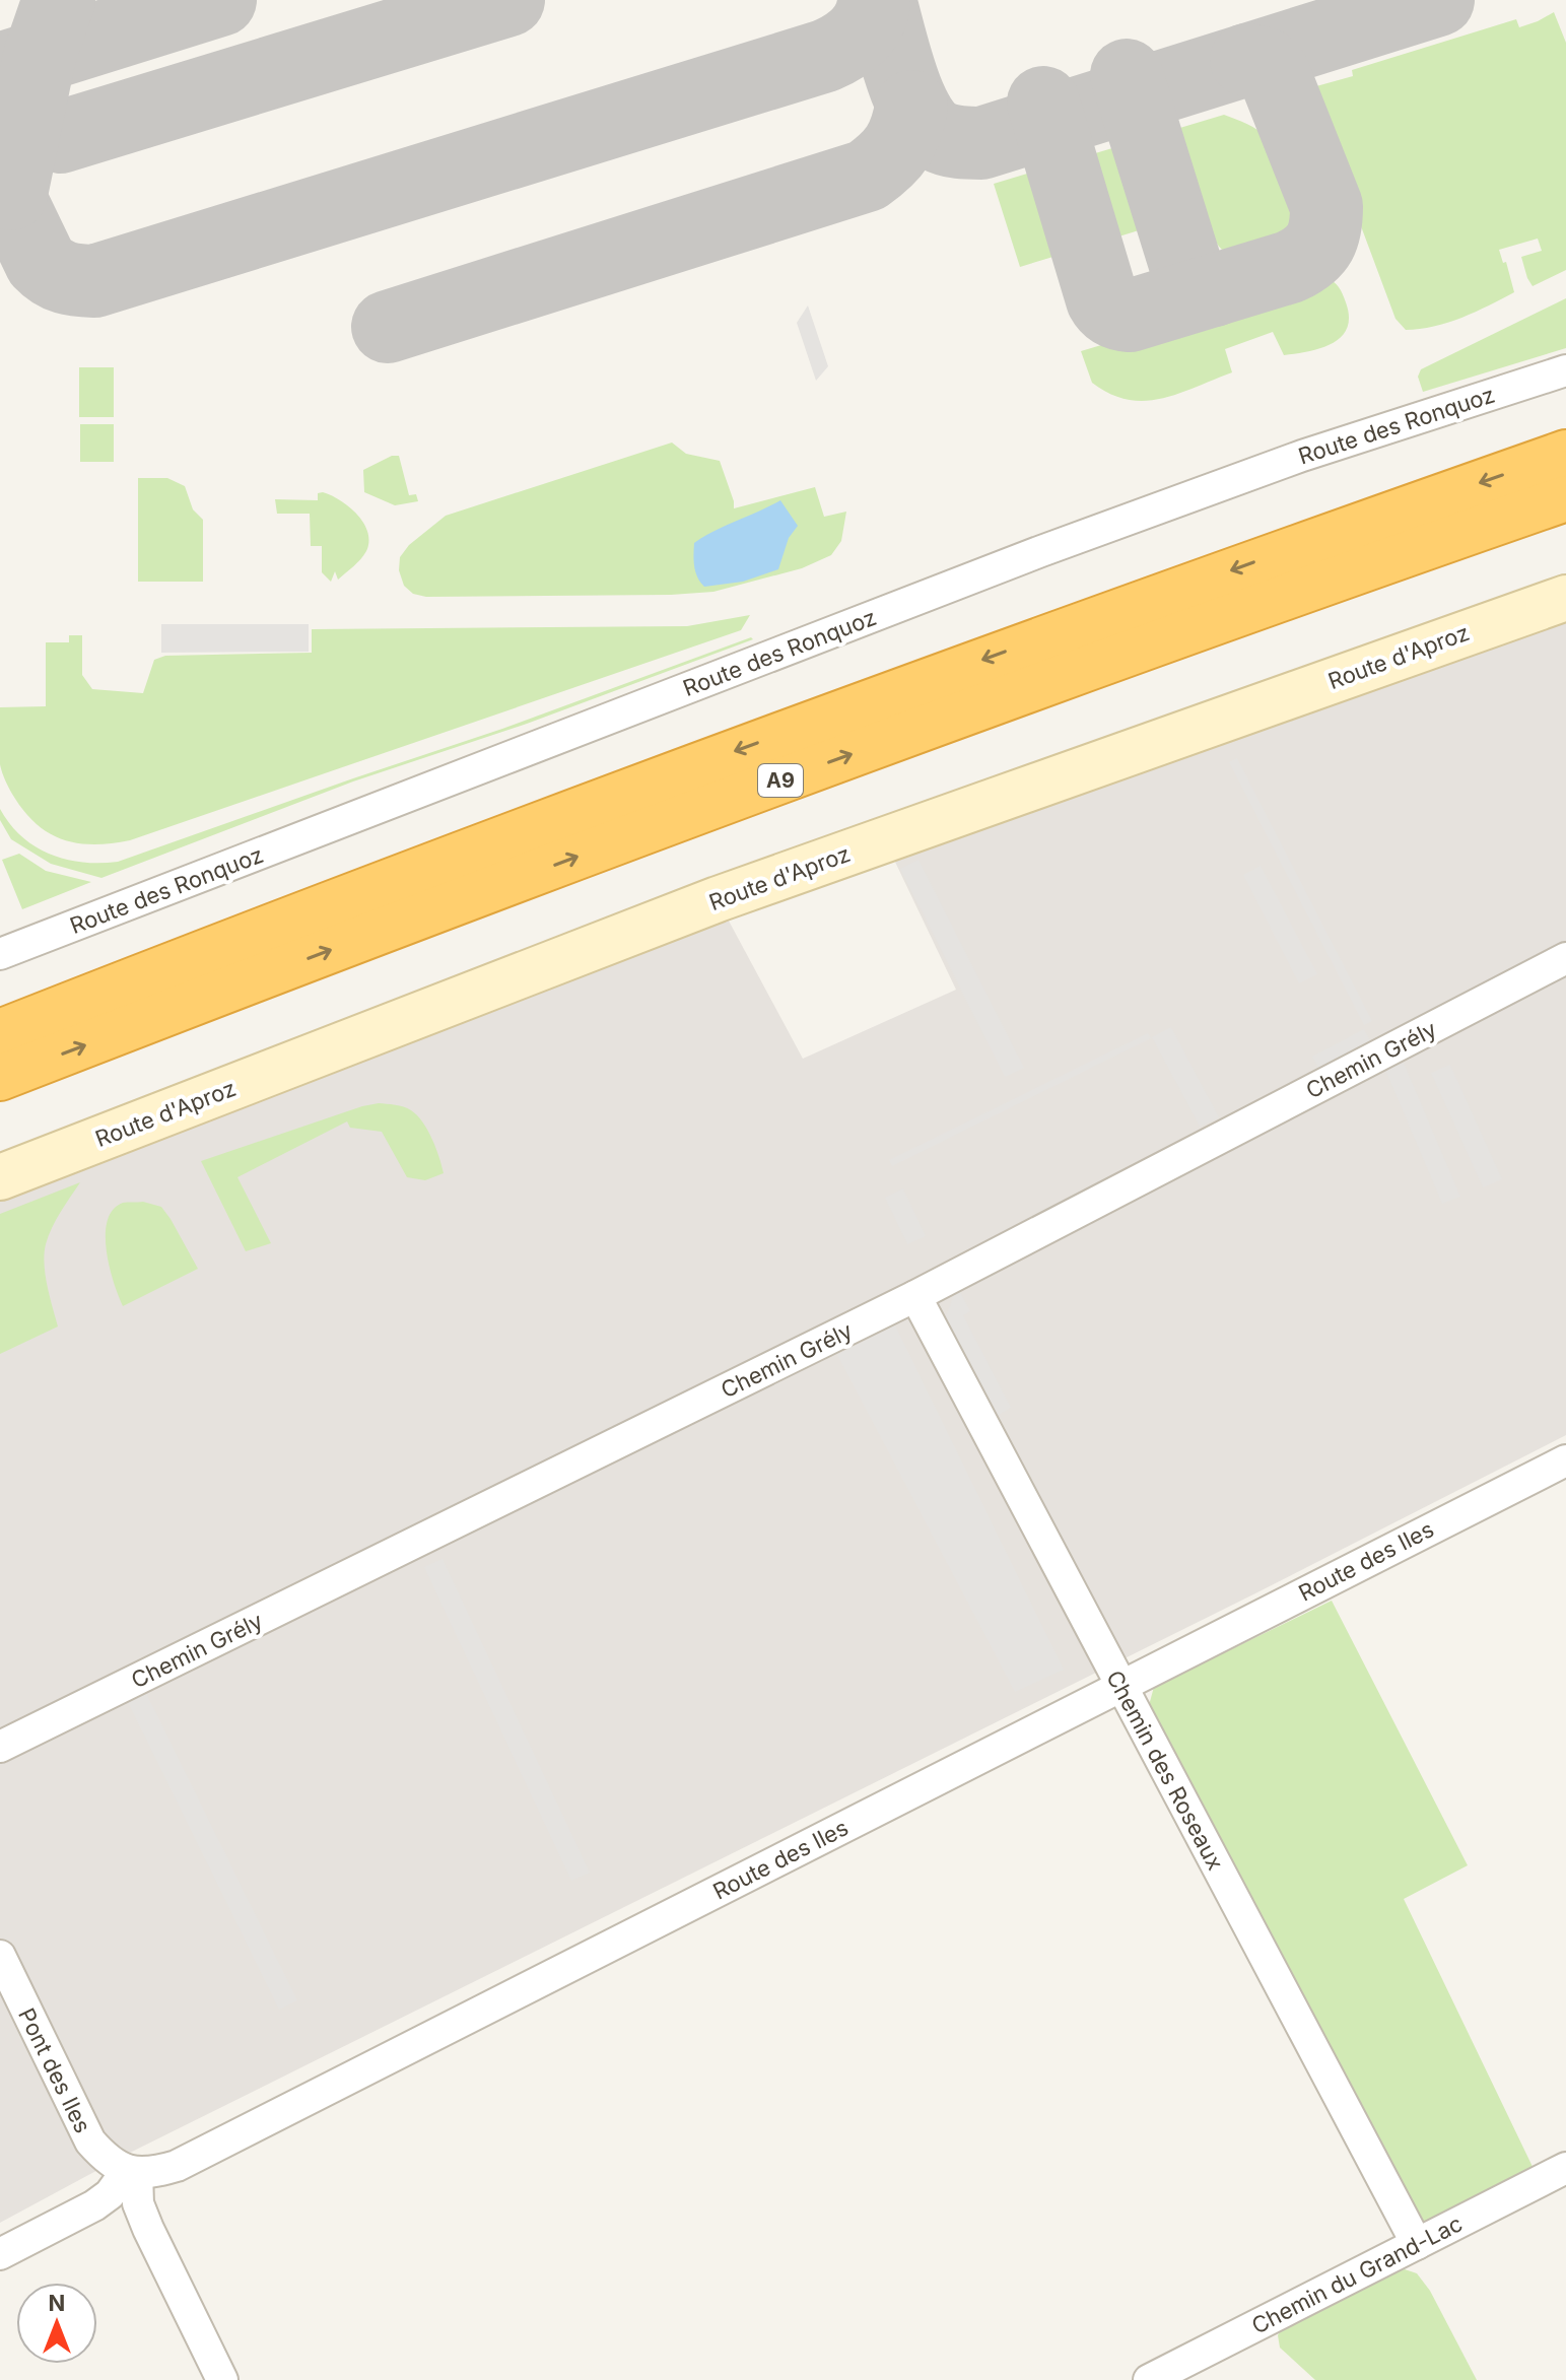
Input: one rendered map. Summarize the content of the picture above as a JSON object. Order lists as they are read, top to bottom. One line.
{"streets":{"highway":["A9"],"street":["Route des Ronquoz","Route d'Aproz","Chemin Grély","Route des Iles","Chemin des Roseaux","Pont des Iles","Chemin du Grand-Lac"]},"crossings":[["Chemin Grély","Chemin des Roseaux"],["Route des Iles","Chemin des Roseaux"],["Route des Iles","Pont des Iles"],["Chemin des Roseaux","Chemin du Grand-Lac"]],"north":"top"}
